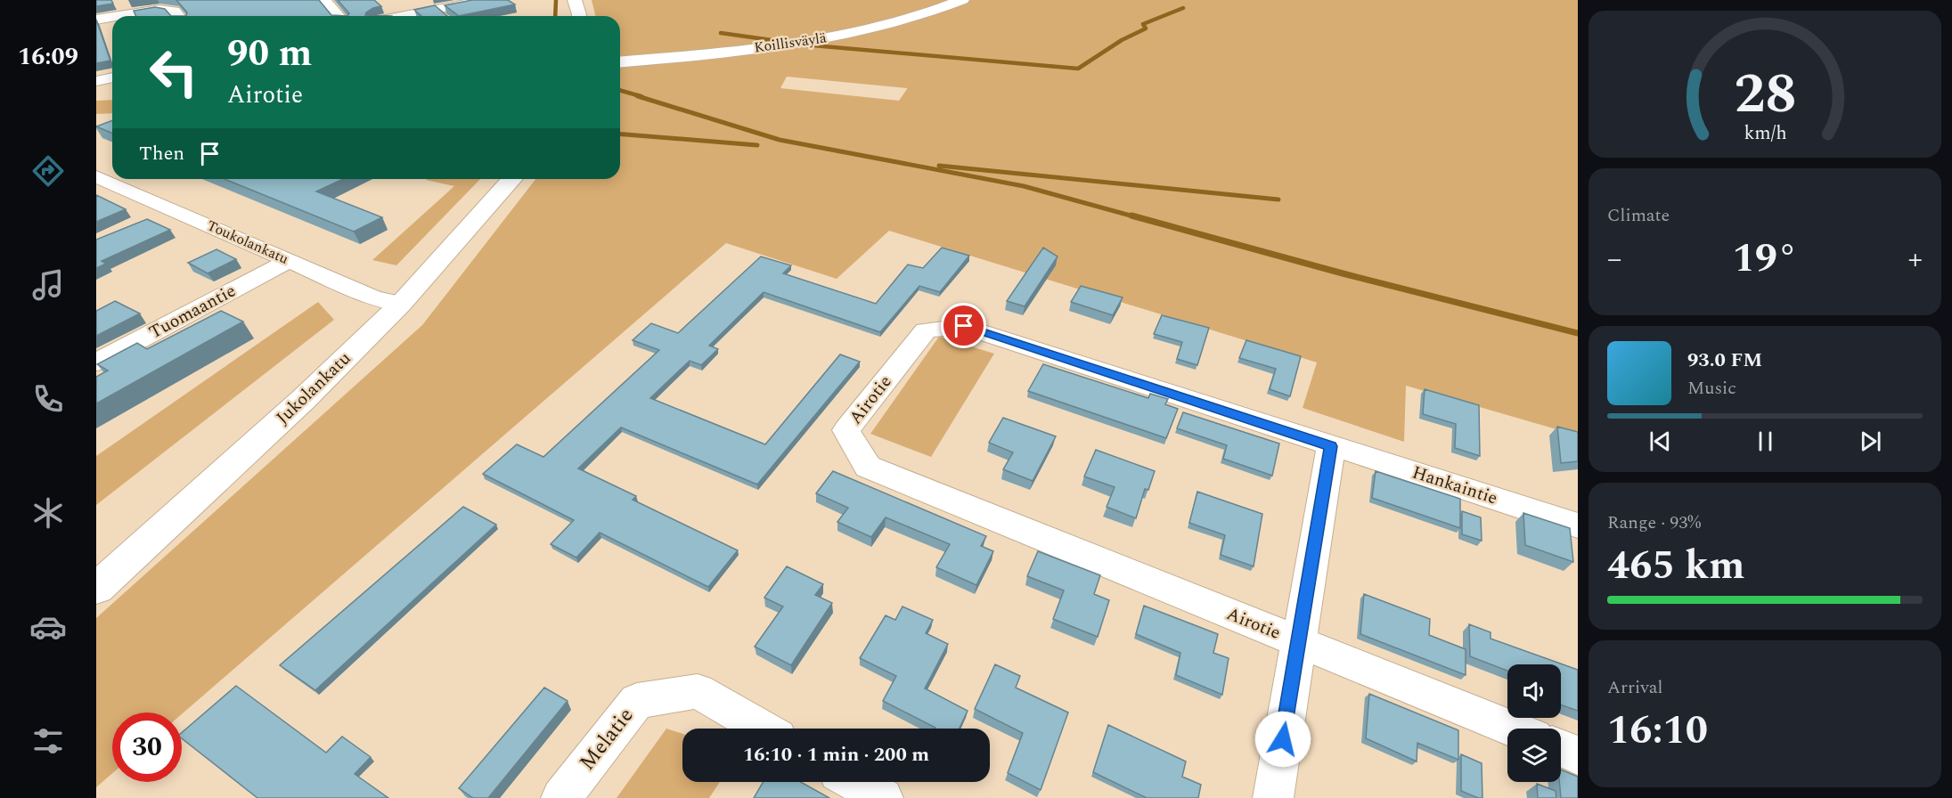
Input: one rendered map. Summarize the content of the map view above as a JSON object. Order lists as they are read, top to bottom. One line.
{"streets":{"main road":["Koillisväylä","Jukolankatu"],"street":["Toukolankatu","Tuomaantie","Airotie","Hankaintie","Melatie"]},"crossings":[["Toukolankatu","Tuomaantie"],["Toukolankatu","Jukolankatu"],["Airotie","Hankaintie"]],"page":{"tabs":"16:09","turn":["90 m","Airotie"],"then":"Then","tile":["Climate",["Range · 93%","465 km"],["Arrival","16:10"]],"heat":["−","19°","+"],"song":["93.0 FM","Music"],"limit":"30","trip":"16:10 · 1 min · 200 m","gauge":["28","km/h"]}}
